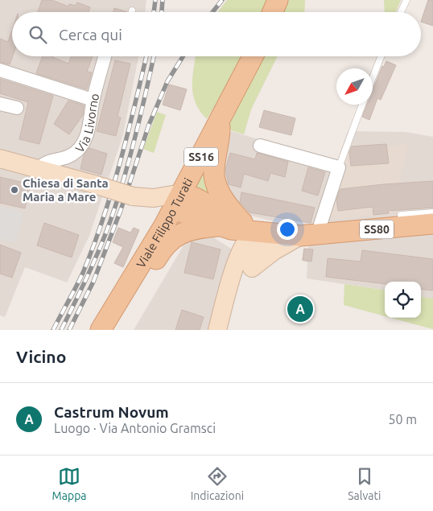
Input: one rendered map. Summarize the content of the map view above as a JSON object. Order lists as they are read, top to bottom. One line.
{"streets":{"main road":["SS16","Viale Filippo Turati","SS80"],"street":["Via Livorno"]},"crossings":[["Viale Filippo Turati","SS80"]],"places":["Chiesa di Santa Maria a Mare"],"north":"bottom left","page":{"search":"Cerca qui","pins":"A","heading":"Vicino","list":[{"mark":"A","name":"Castrum Novum","note":"Luogo · Via Antonio Gramsci","value":"50 m"}],"nav":["Mappa","Indicazioni","Salvati"]}}
